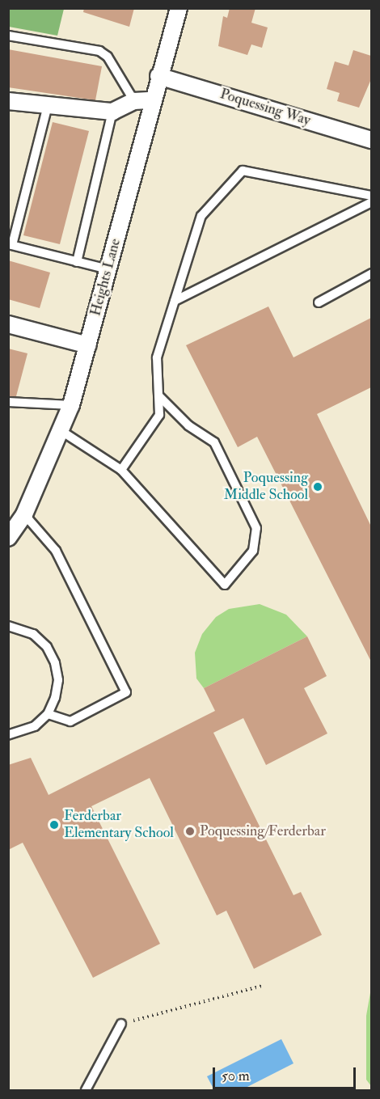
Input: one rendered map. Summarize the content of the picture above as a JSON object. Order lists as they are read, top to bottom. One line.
{"streets":{"street":["Poquessing Way","Heights Lane"]},"crossings":[["Poquessing Way","Heights Lane"]],"places":["Poquessing Middle School","Ferderbar Elementary School","Poquessing/Ferderbar"],"scale_bar":"50 m"}
